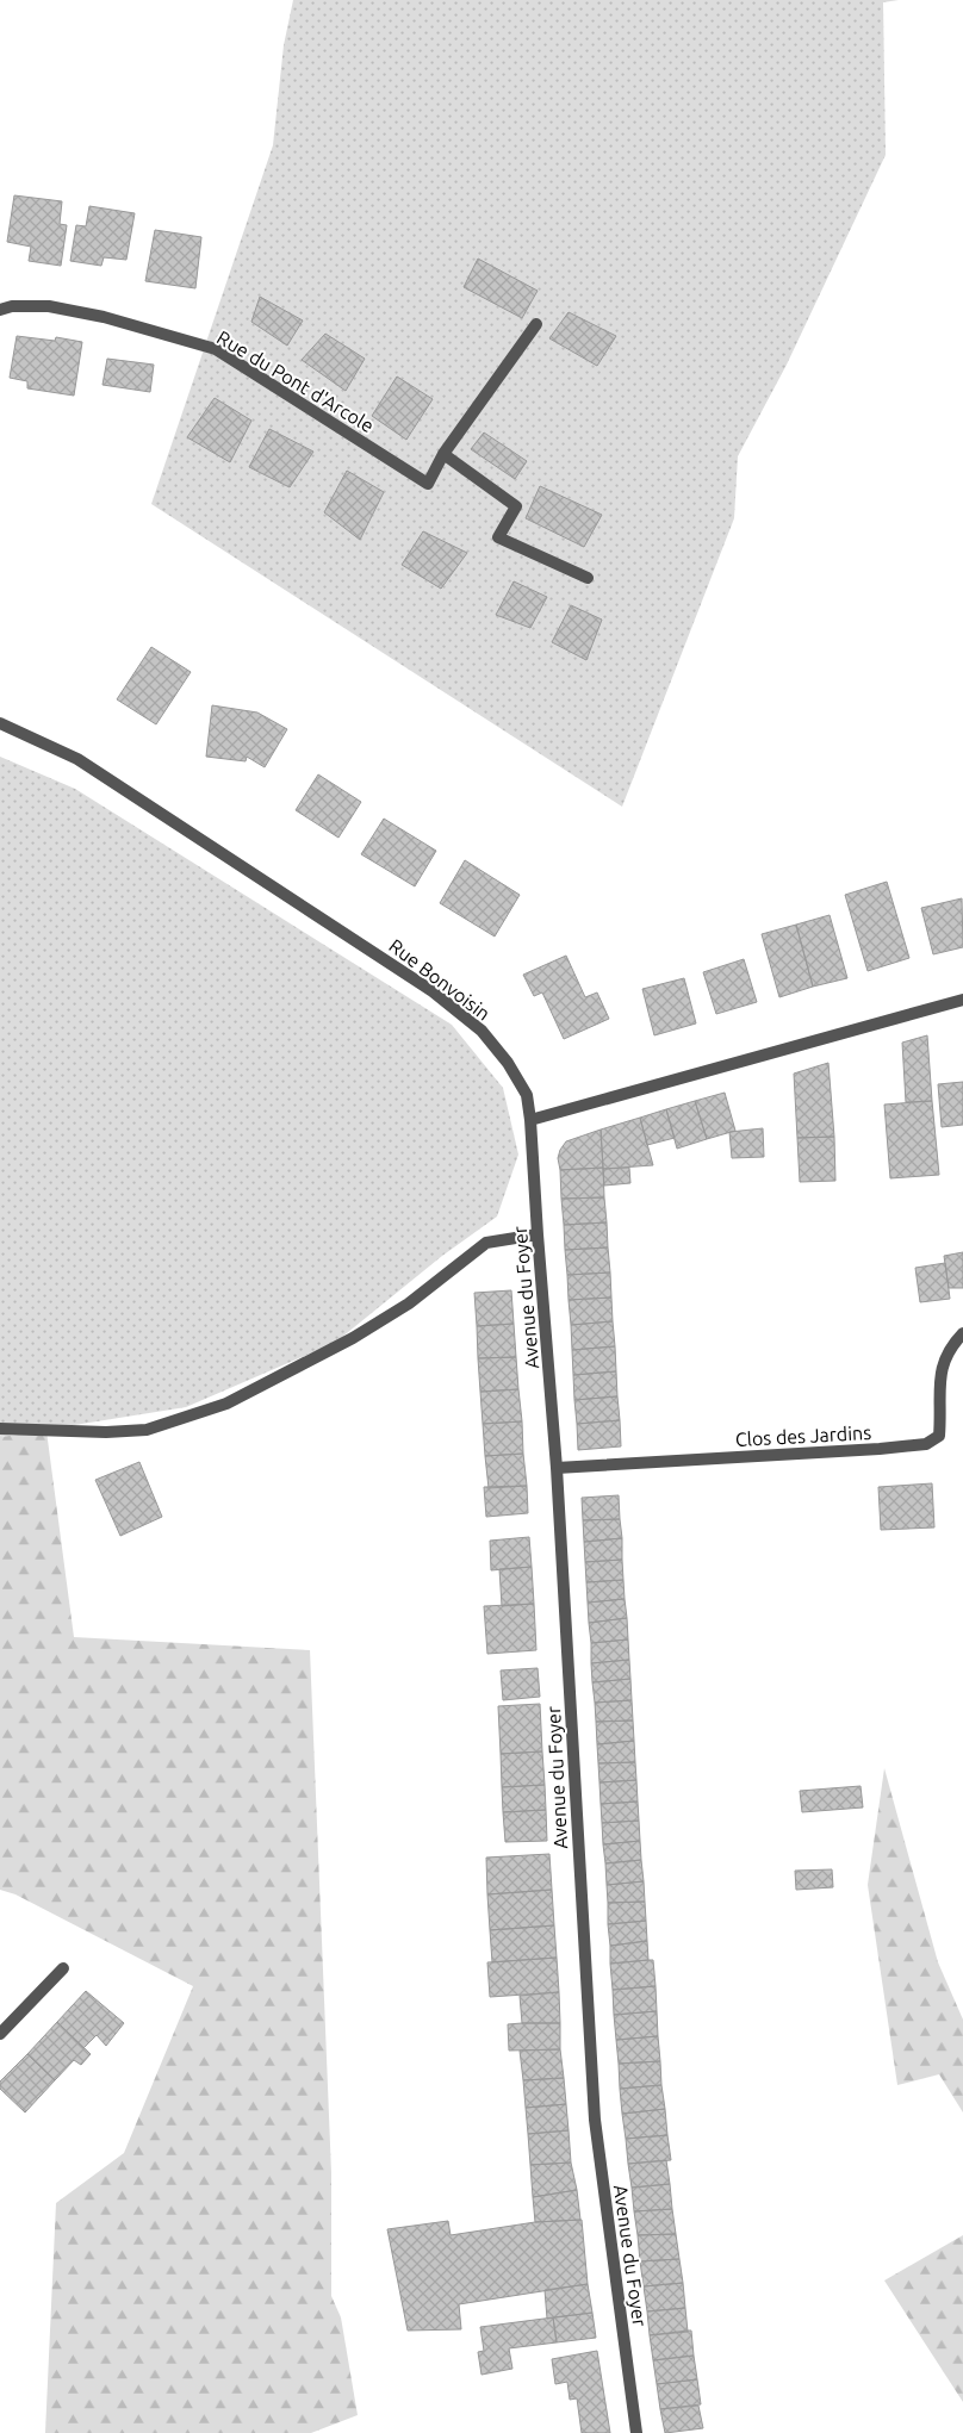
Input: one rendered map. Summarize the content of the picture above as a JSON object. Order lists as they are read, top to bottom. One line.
{"streets":{"street":["Rue du Pont d'Arcole","Rue Bonvoisin","Avenue du Foyer","Clos des Jardins"]},"crossings":[["Rue Bonvoisin","Avenue du Foyer"],["Avenue du Foyer","Clos des Jardins"]]}
